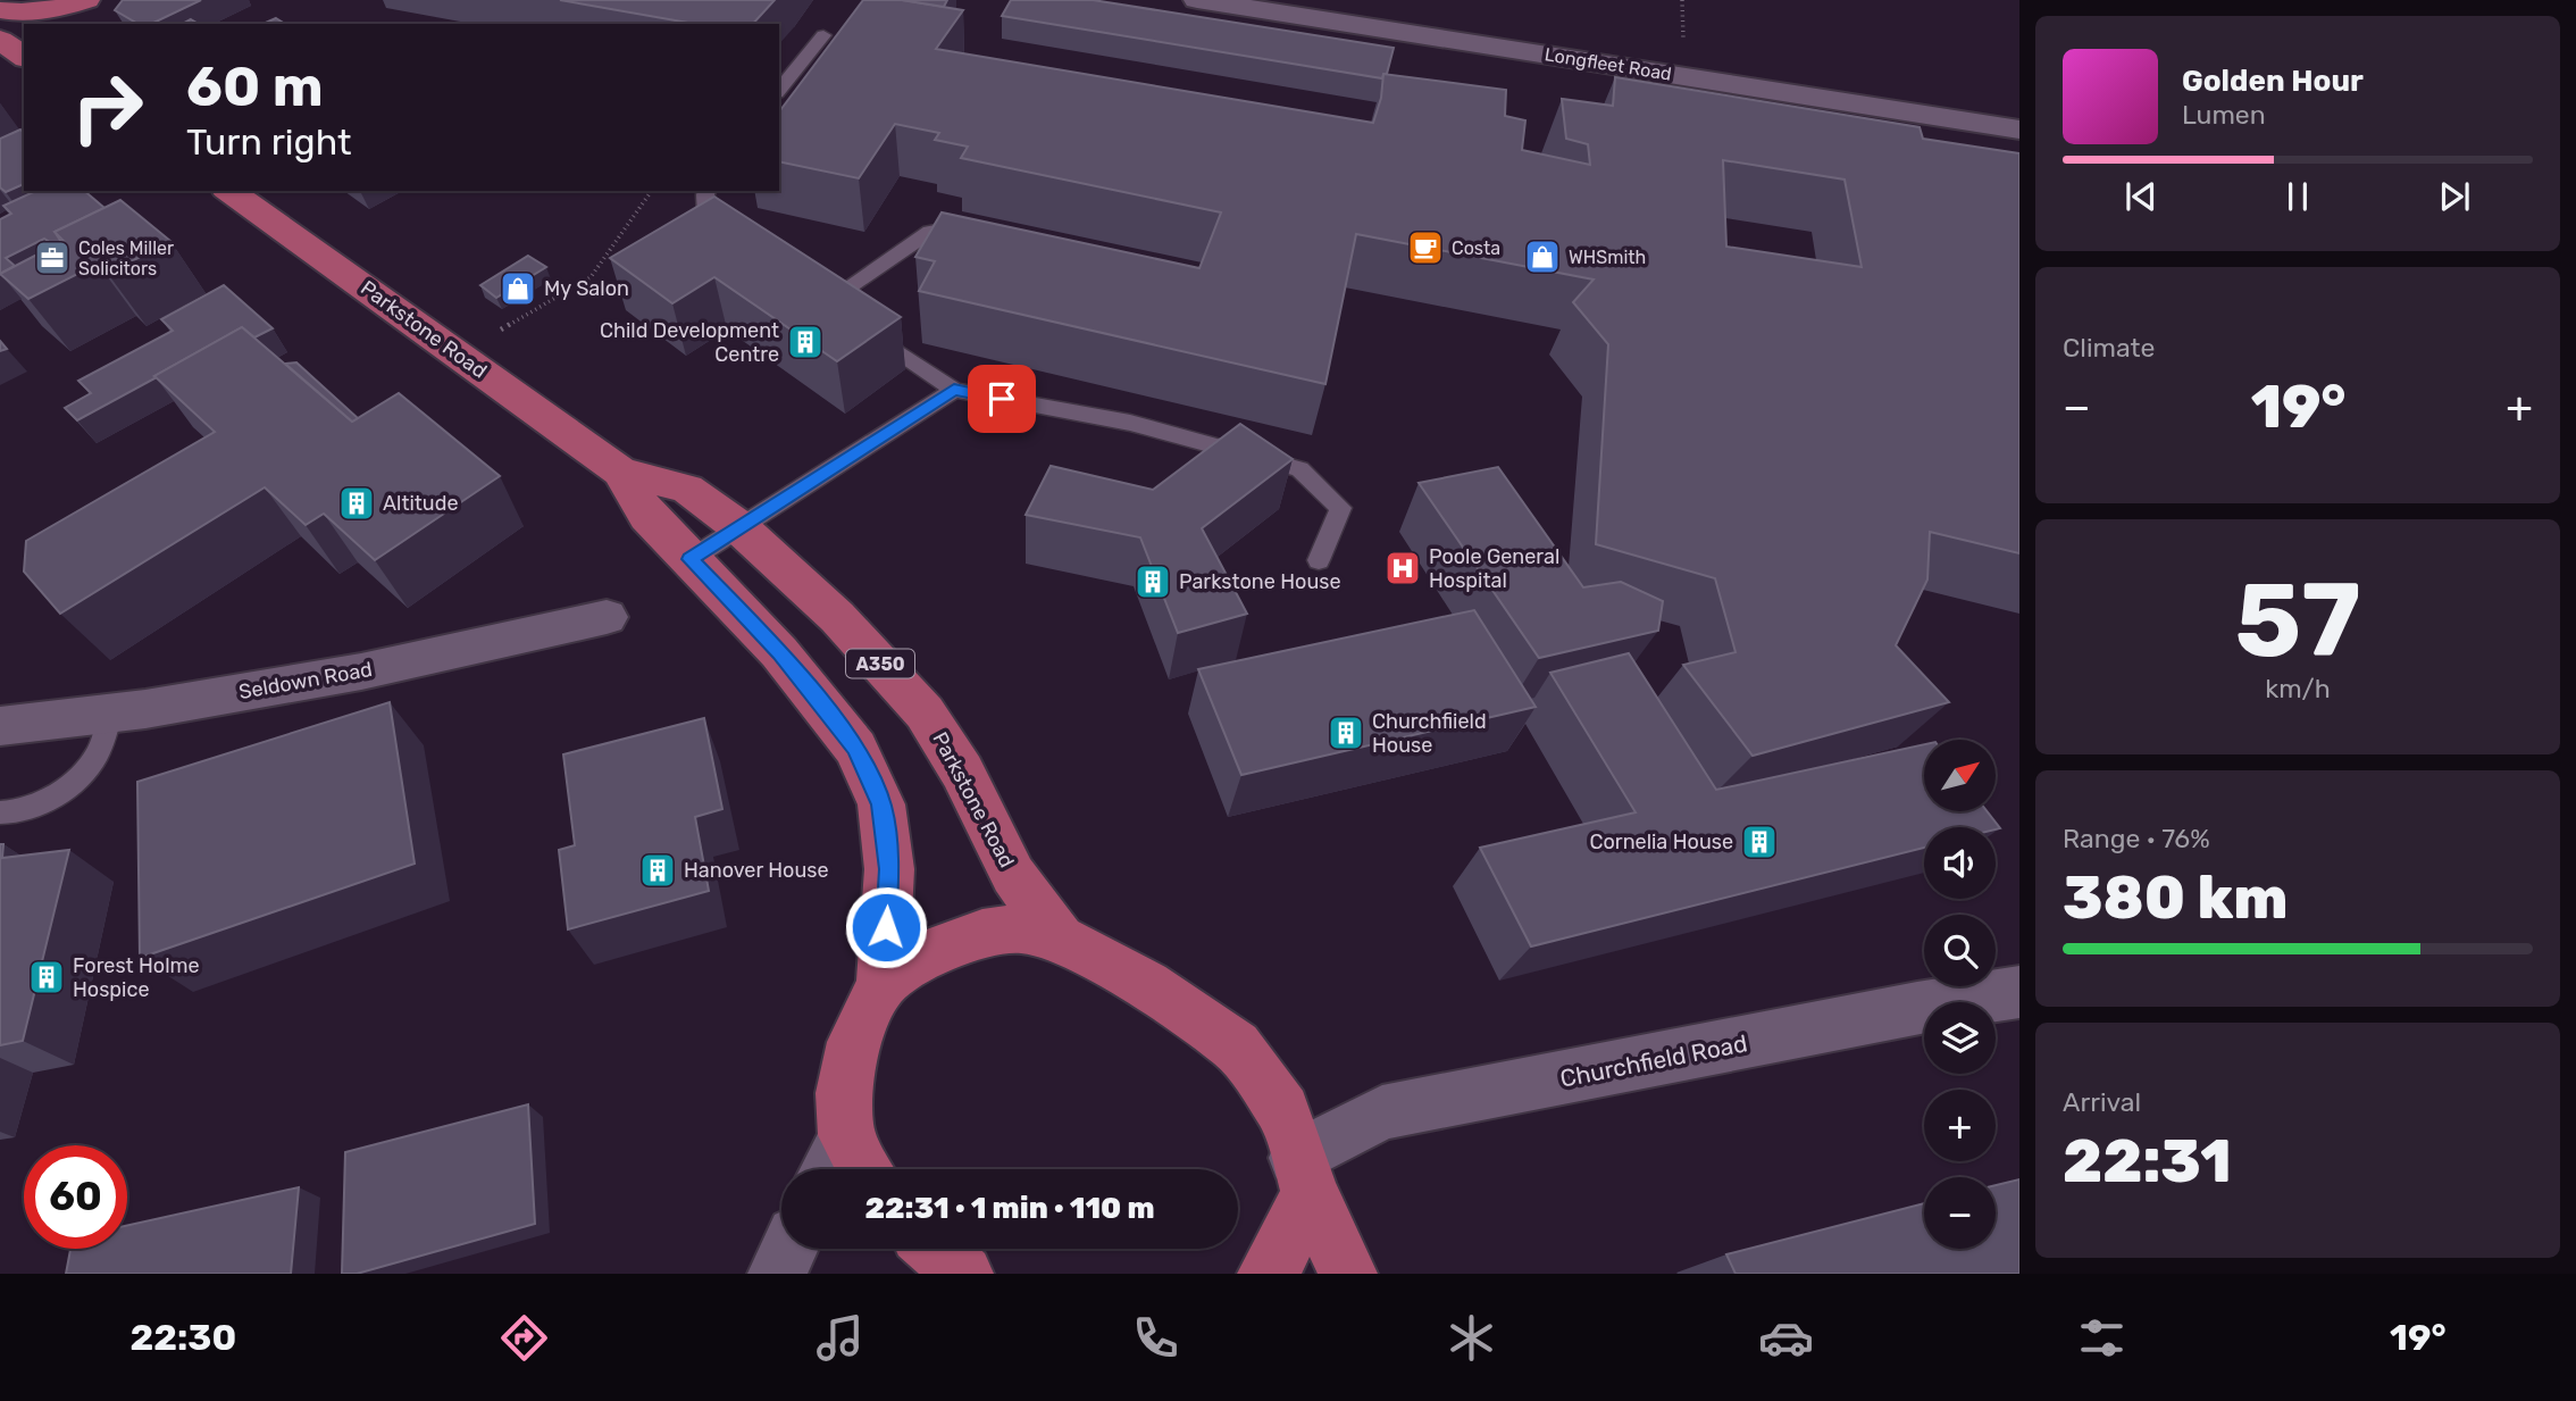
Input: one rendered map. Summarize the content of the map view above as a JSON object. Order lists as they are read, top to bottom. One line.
{"streets":{"main road":["Parkstone Road","A350"],"street":["Longfleet Road","Seldown Road","Churchfield Road"]},"places":{"cafe":["Costa"],"shop":["WHSmith","My Salon"],"office":["Coles Miller Solicitors"],"building":["Child Development Centre","Altitude","Parkstone House","Churchfiield House","Cornelia House","Hanover House","Forest Holme Hospice"],"hospital":["Poole General Hospital"]},"north":"top right","page":{"turn":["60 m","Turn right"],"song":["Golden Hour","Lumen"],"tile":["Climate",["57","km/h"],["Range · 76%","380 km"],["Arrival","22:31"]],"heat":["−","19°","+"],"map_buttons":["+","−"],"limit":"60","trip":"22:31 · 1 min · 110 m","tabs":["22:30","19°"]}}
